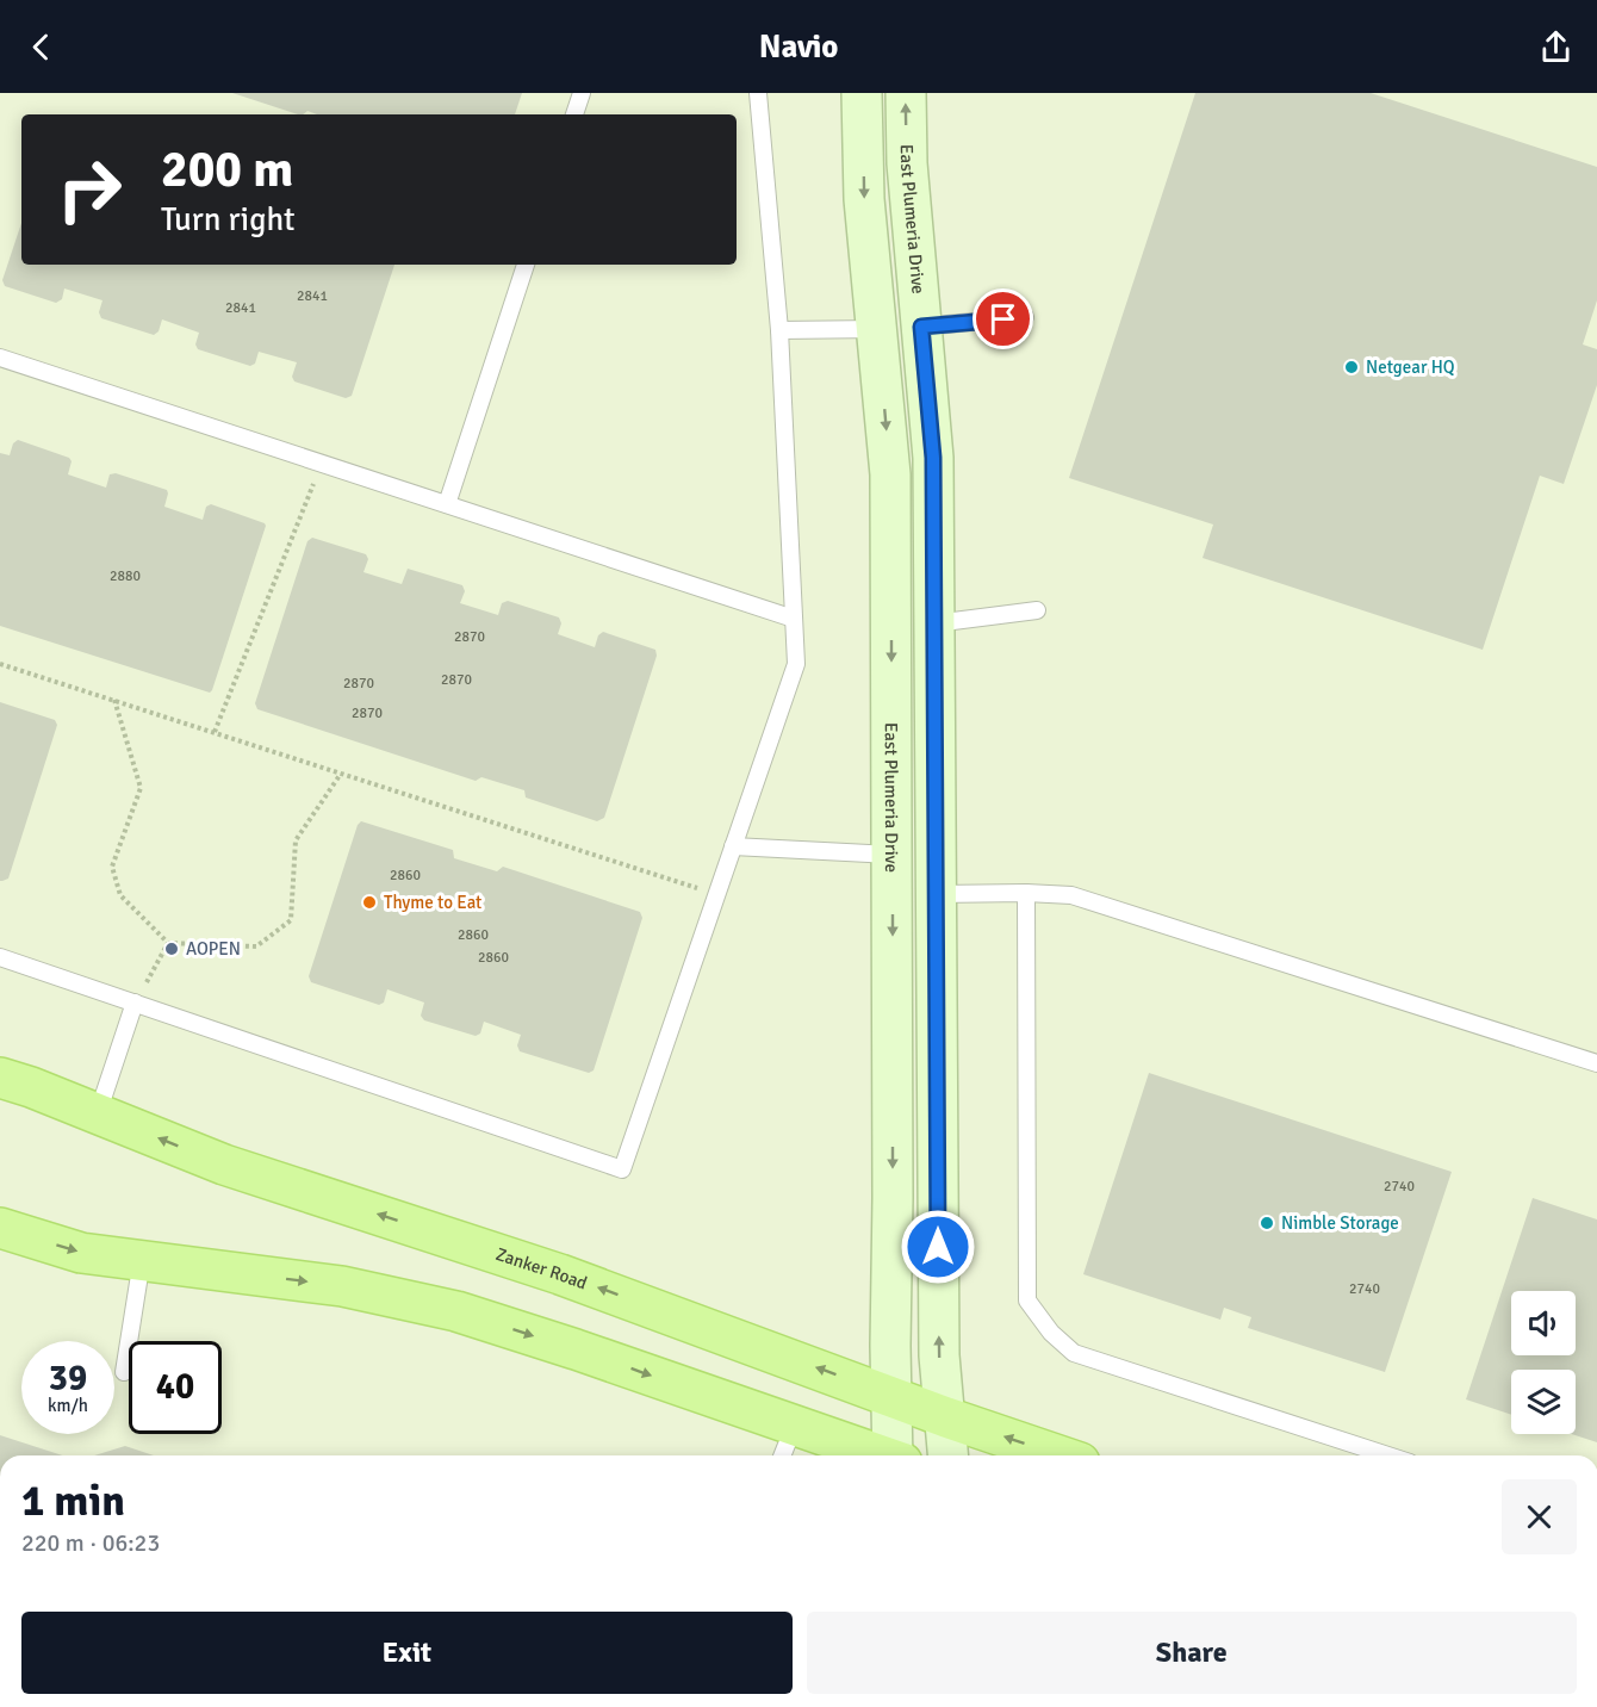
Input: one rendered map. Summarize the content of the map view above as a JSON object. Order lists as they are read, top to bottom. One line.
{"streets":{"main road":["Zanker Road"],"street":["East Plumeria Drive"]},"crossings":[["East Plumeria Drive","Zanker Road"]],"places":["Netgear HQ","Thyme to Eat","AOPEN","Nimble Storage"],"house_numbers":["2841","2841","2880","2870","2870","2870","2870","2860","2860","2860","2740","2740"],"page":{"header":"Navio","turn":["200 m","Turn right"],"speed":"39 km/h","limit":"40","heading":["1 min","220 m · 06:23"],"buttons":["Exit","Share"]}}
